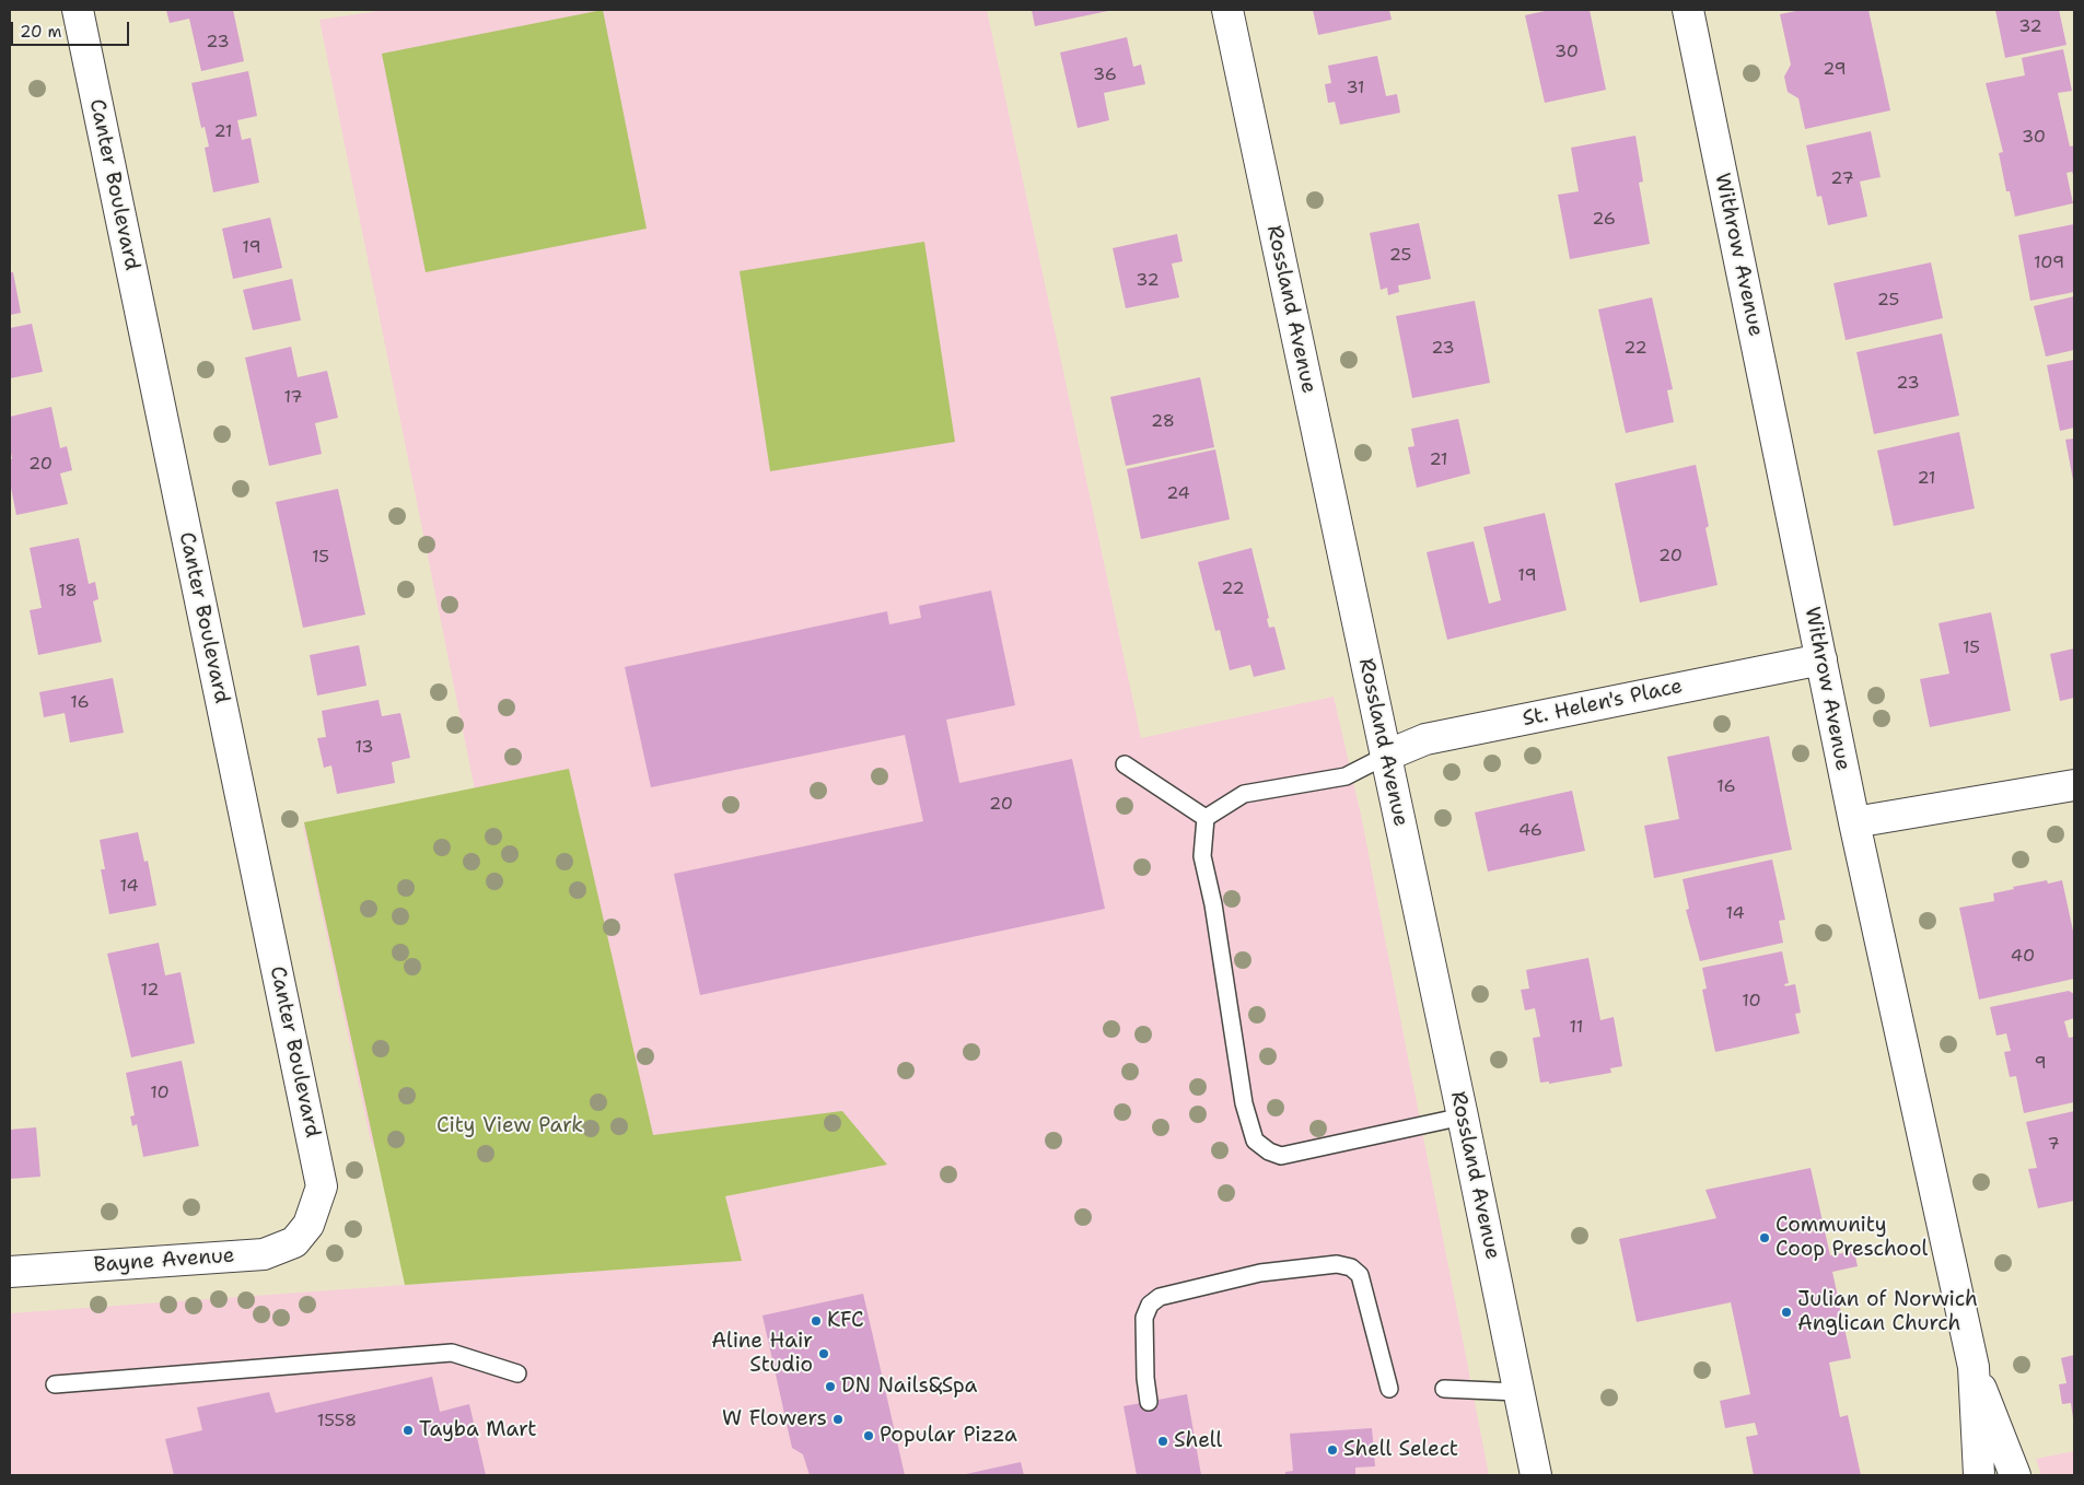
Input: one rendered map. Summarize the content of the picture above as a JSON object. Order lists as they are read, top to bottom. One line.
{"streets":{"street":["Canter Boulevard","Withrow Avenue","Rossland Avenue","St. Helen's Place","Bayne Avenue"]},"crossings":[["Canter Boulevard","Bayne Avenue"],["Withrow Avenue","St. Helen's Place"],["Rossland Avenue","St. Helen's Place"]],"parks":["City View Park"],"places":["Community Coop Preschool","Julian of Norwich Anglican Church","KFC","Aline Hair Studio","DN Nails&Spa","W Flowers","Tayba Mart","Popular Pizza","Shell","Shell Select"],"house_numbers":["32","23","30","29","36","31","21","30","27","26","19","25","109","32","25","23","22","23","17","28","21","20","21","24","20","15","19","22","18","15","16","13","16","20","46","14","14","40","12","10","11","9","10","7","1558"],"scale_bar":"20 m"}
